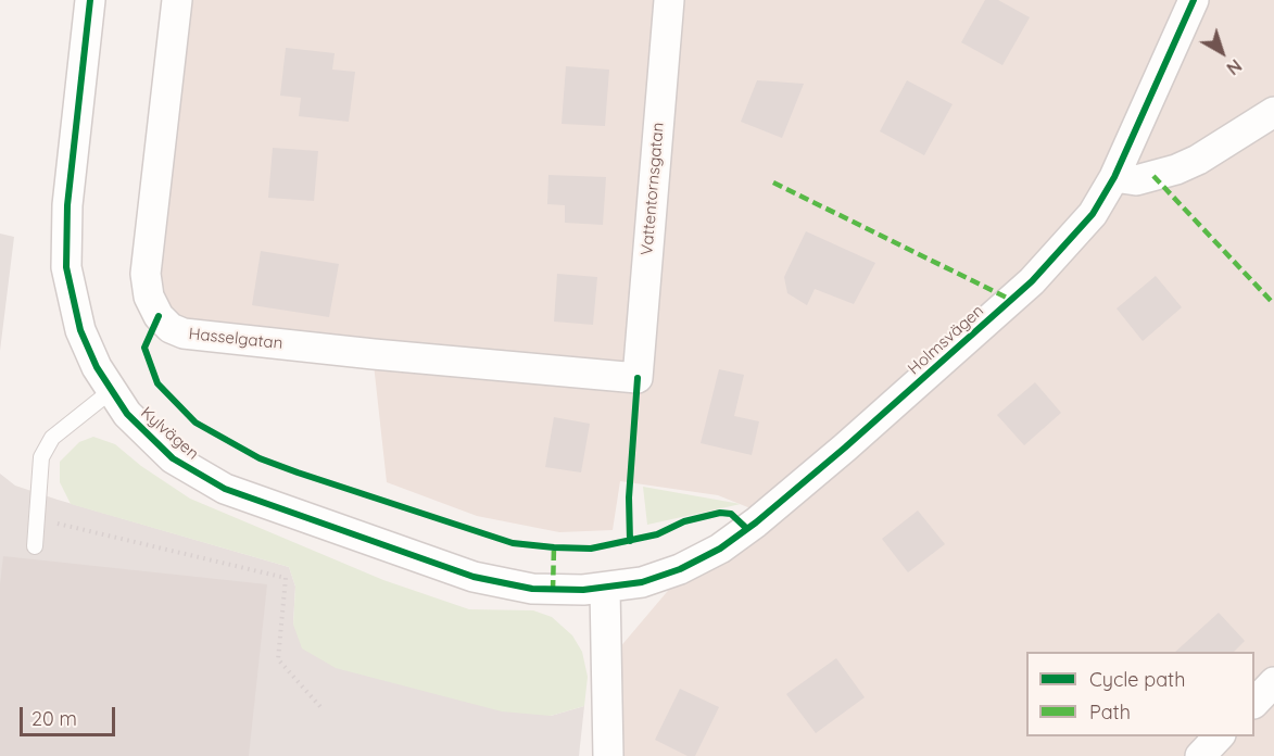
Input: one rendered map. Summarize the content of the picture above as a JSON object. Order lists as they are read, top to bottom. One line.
{"streets":{"street":["Vattentornsgatan","Hasselgatan","Holmsvägen","Kylvägen"]},"crossings":[["Vattentornsgatan","Hasselgatan"],["Holmsvägen","Kylvägen"]],"legend":["Cycle path","Path"],"scale_bar":"20 m","north":"bottom right"}
